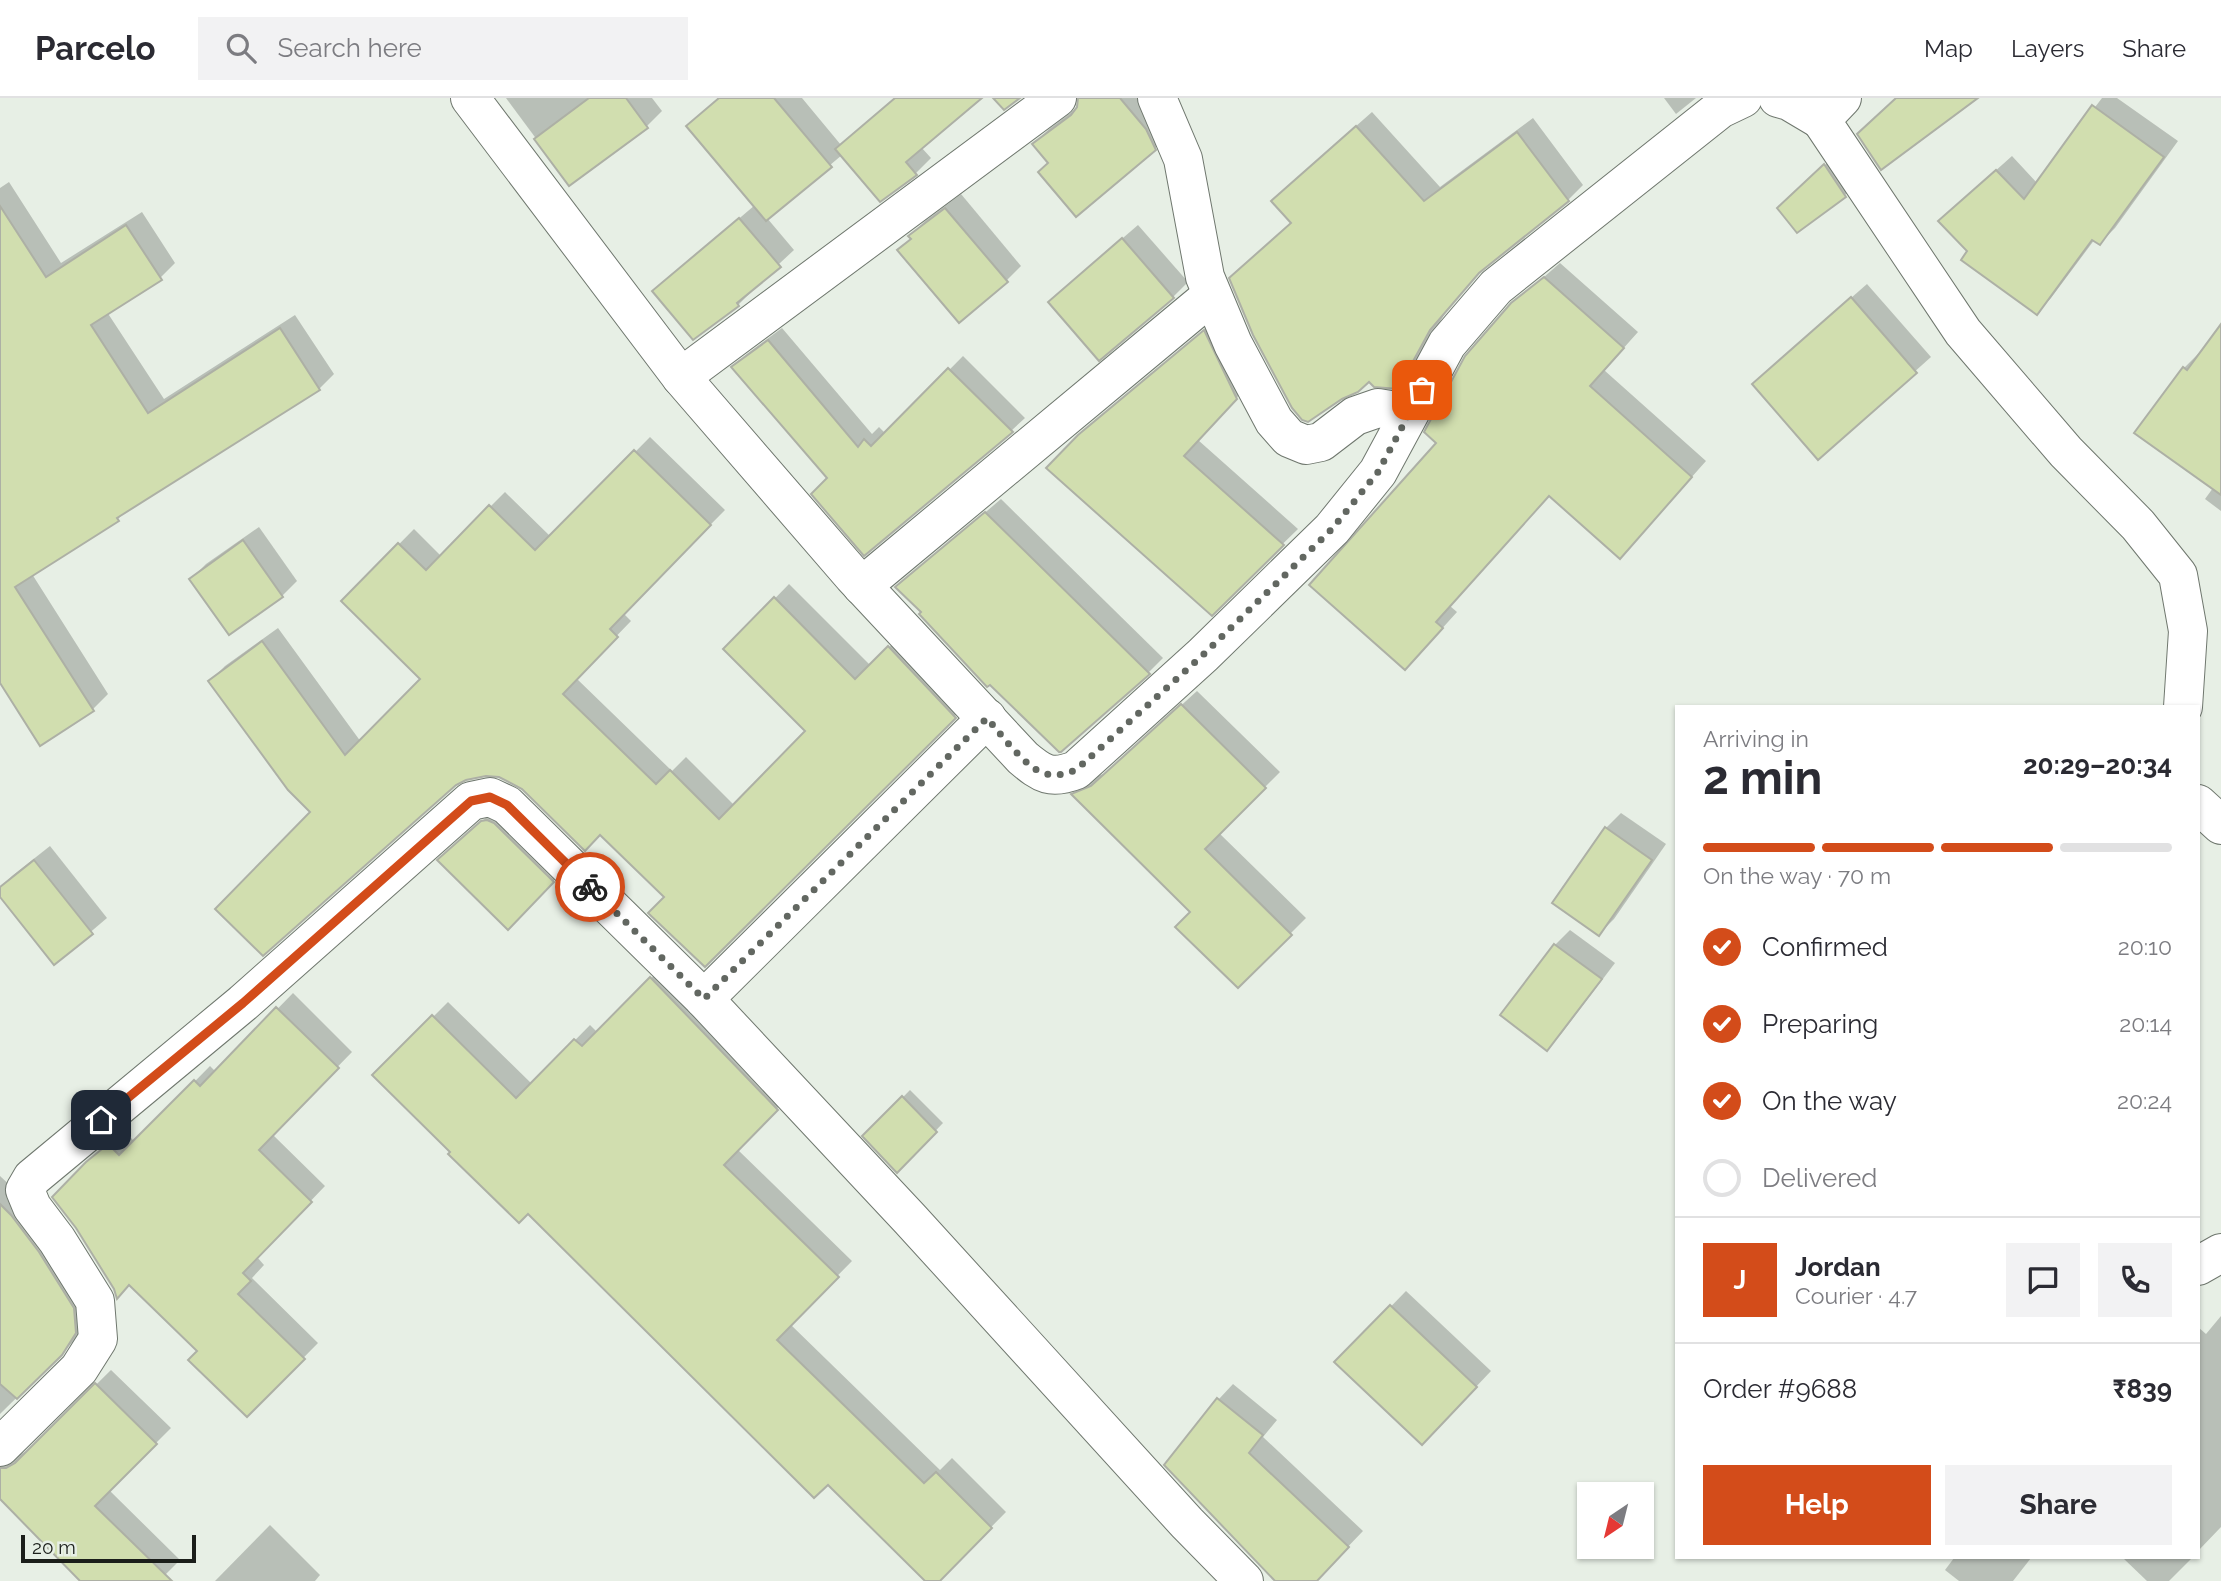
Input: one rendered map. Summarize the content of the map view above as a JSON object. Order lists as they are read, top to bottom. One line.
{"scale_bar":"20 m","north":"bottom left","page":{"header":"Parcelo","search":"Search here","nav":["Map","Layers","Share"],"heading":["2 min","Arriving in","20:29–20:34"],"panel":["Jordan","Courier · 4.7","Order #9688","₹839"],"bar":"On the way · 70 m","list":[["Confirmed","20:10"],["Preparing","20:14"],["On the way","20:24"],"Delivered"],"round":"J","buttons":["Help","Share"],"scale":"20 m"}}
